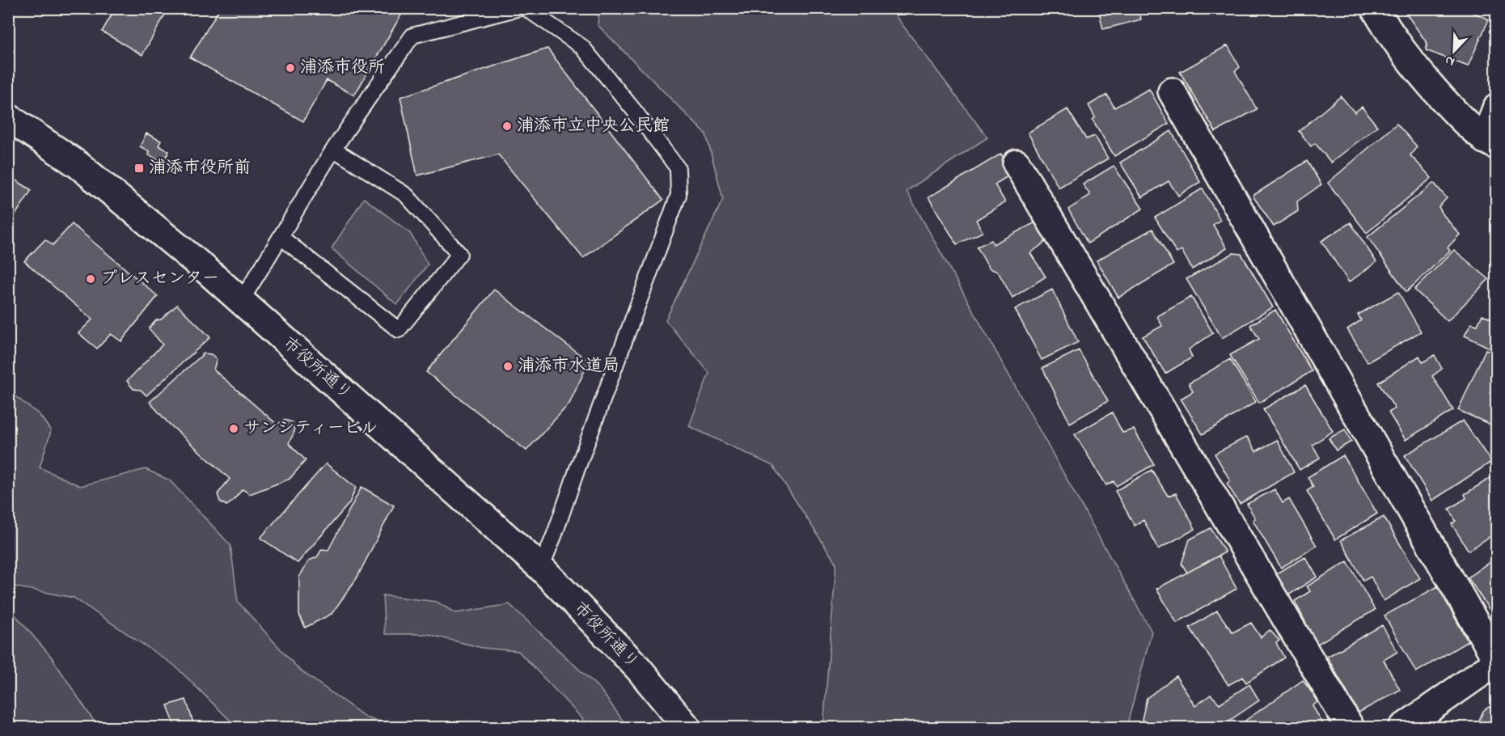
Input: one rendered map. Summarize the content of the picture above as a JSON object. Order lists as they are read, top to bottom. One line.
{"streets":{"street":["市役所通り"]},"places":{"other":["浦添市役所","浦添市立中央公民館","プレスセンター","浦添市水道局","サンシティービル"],"transit":["浦添市役所前"]},"north":"bottom left"}
